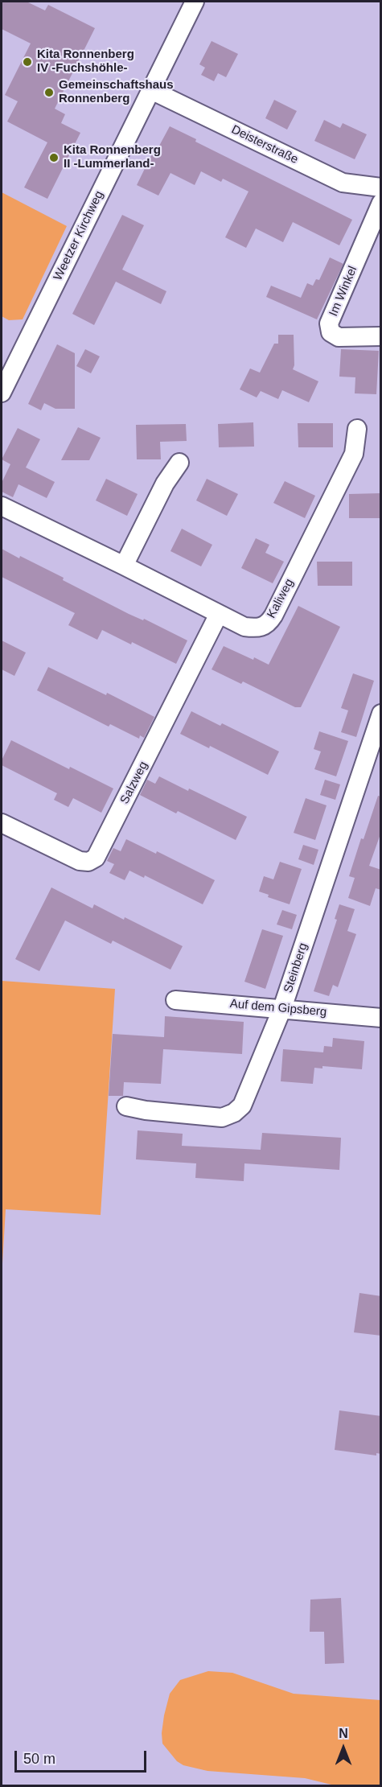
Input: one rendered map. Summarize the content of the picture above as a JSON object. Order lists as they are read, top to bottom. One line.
{"streets":{"street":["Deisterstraße","Weetzer Kirchweg","Im Winkel","Kaliweg","Salzweg","Steinberg","Auf dem Gipsberg"]},"crossings":[["Deisterstraße","Weetzer Kirchweg"],["Kaliweg","Salzweg"],["Steinberg","Auf dem Gipsberg"]],"places":["Kita Ronnenberg IV -Fuchshöhle-","Gemeinschaftshaus Ronnenberg","Kita Ronnenberg II -Lummerland-"],"scale_bar":"50 m","north":"top"}
